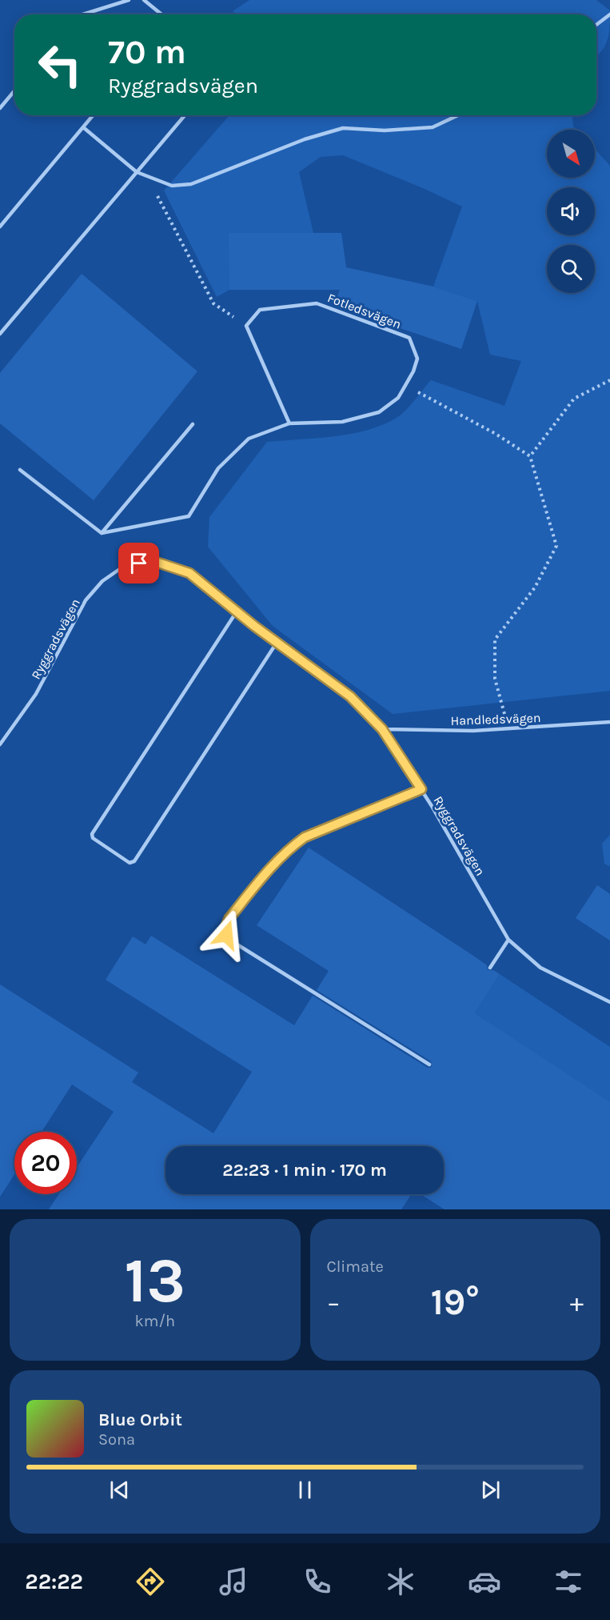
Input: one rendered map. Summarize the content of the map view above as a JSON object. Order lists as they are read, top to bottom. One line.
{"streets":{"lane":["Fotledsvägen","Ryggradsvägen","Handledsvägen"]},"crossings":[["Ryggradsvägen","Handledsvägen"]],"north":"bottom right","page":{"turn":["70 m","Ryggradsvägen"],"limit":"20","trip":"22:23 · 1 min · 170 m","tile":[["13","km/h"],"Climate"],"heat":["−","19°","+"],"song":["Blue Orbit","Sona"],"tabs":"22:22"}}
